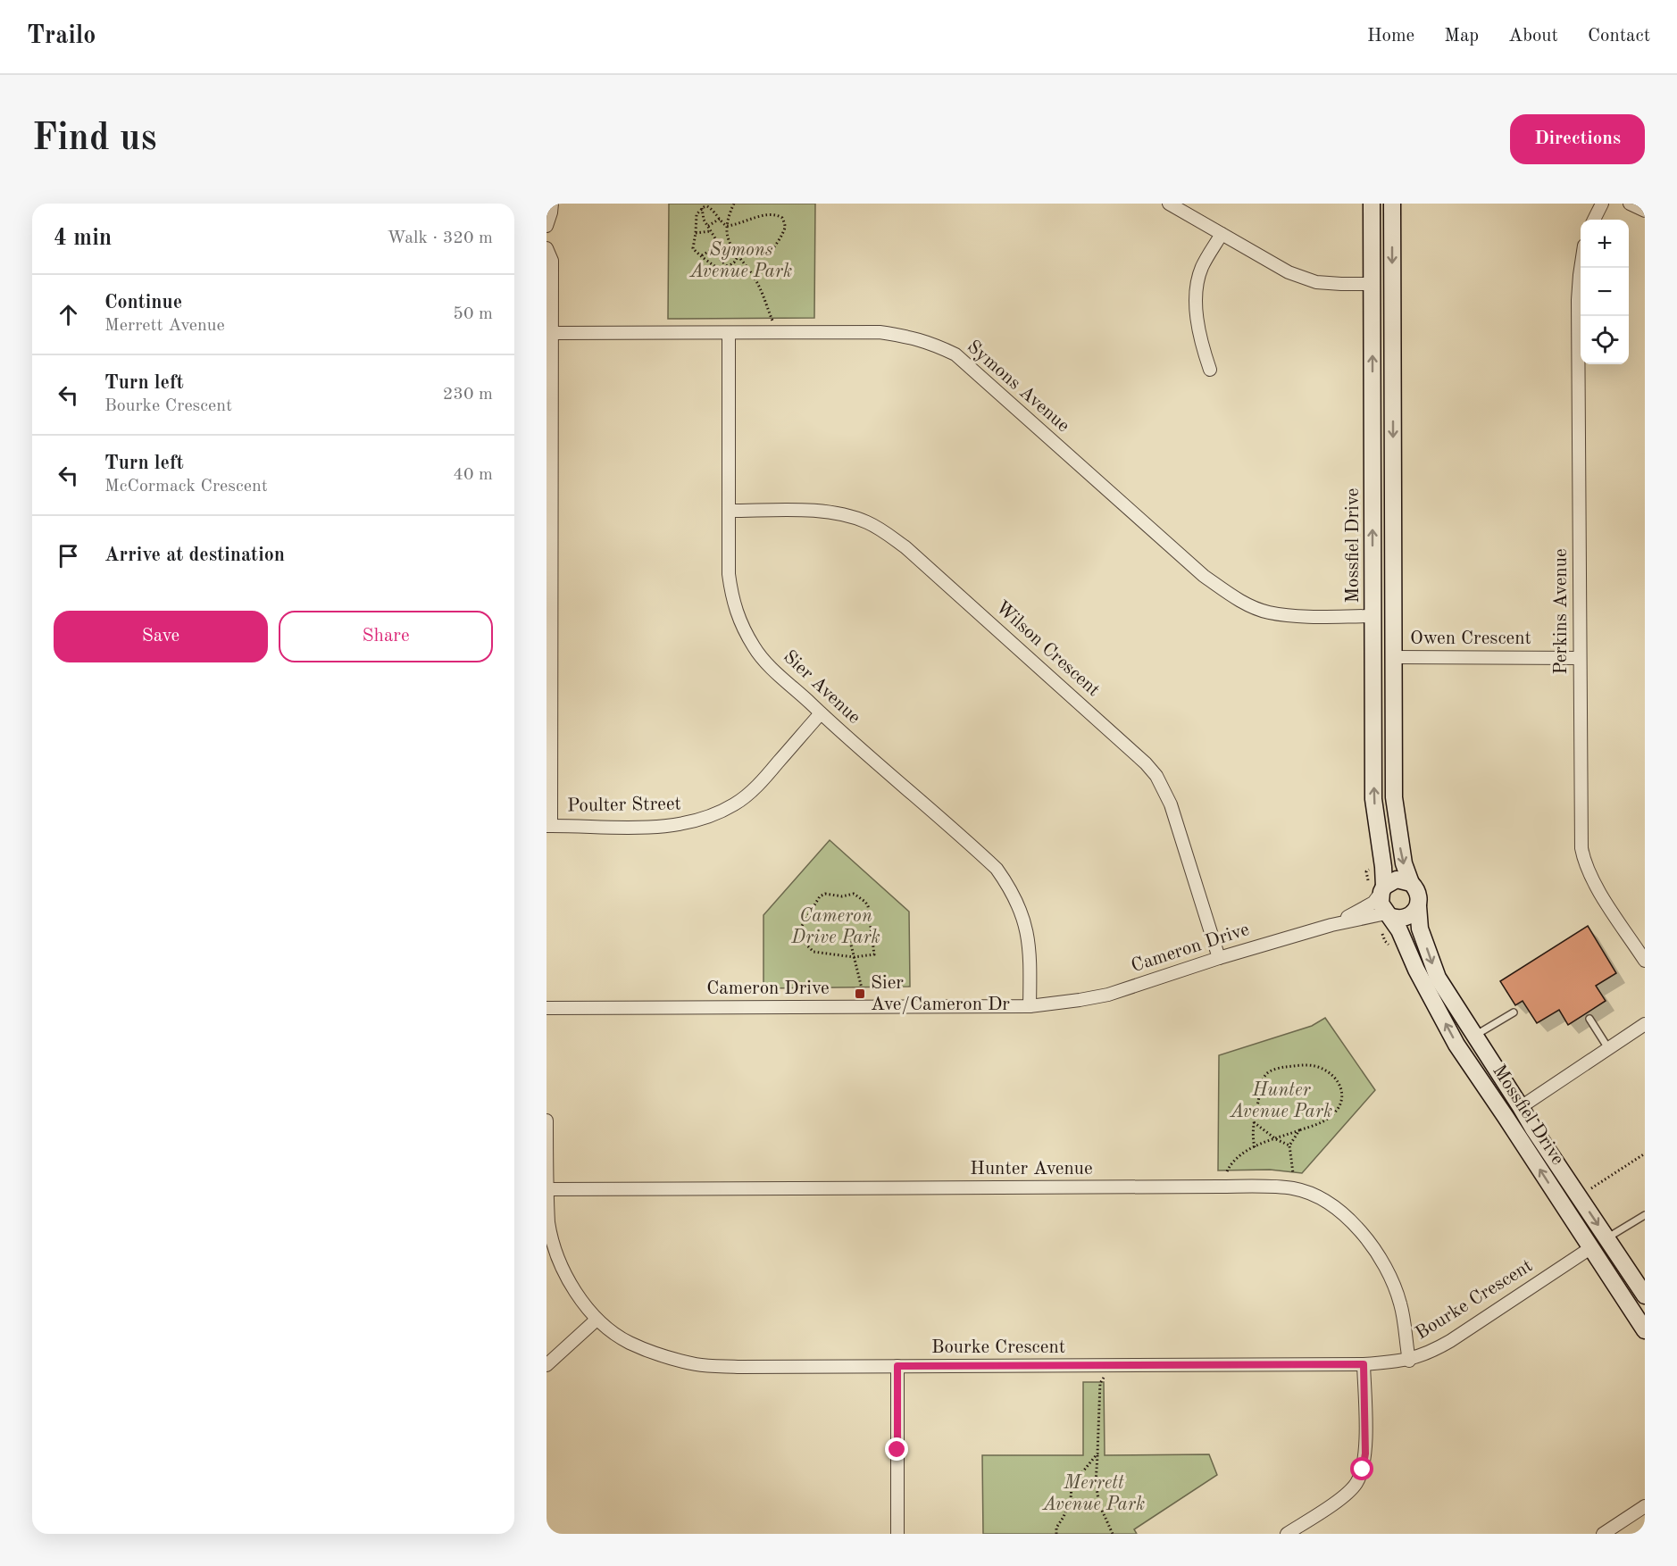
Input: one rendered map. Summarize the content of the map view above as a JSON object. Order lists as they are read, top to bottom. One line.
{"streets":{"street":["Symons Avenue","Mossfiel Drive","Perkins Avenue","Owen Crescent","Wilson Crescent","Sier Avenue","Poulter Street","Cameron Drive","Hunter Avenue","Bourke Crescent"]},"crossings":[["Symons Avenue","Mossfiel Drive"],["Symons Avenue","Sier Avenue"],["Mossfiel Drive","Cameron Drive"],["Mossfiel Drive","Bourke Crescent"],["Perkins Avenue","Owen Crescent"],["Wilson Crescent","Sier Avenue"],["Wilson Crescent","Cameron Drive"],["Sier Avenue","Poulter Street"],["Sier Avenue","Cameron Drive"],["Hunter Avenue","Bourke Crescent"]],"parks":["Symons Avenue Park","Cameron Drive Park","Hunter Avenue Park","Merrett Avenue Park"],"places":{"transit":["Sier Ave/Cameron Dr"]},"page":{"header":"Trailo","nav":["Home","Map","About","Contact"],"buttons":["Directions",["Save","Share"]],"title":"Find us","heading":["4 min","Walk · 320 m"],"map_buttons":["+","−"],"list":[["Continue","Merrett Avenue","50 m"],["Turn left","Bourke Crescent","230 m"],["Turn left","McCormack Crescent","40 m"],"Arrive at destination"]}}
